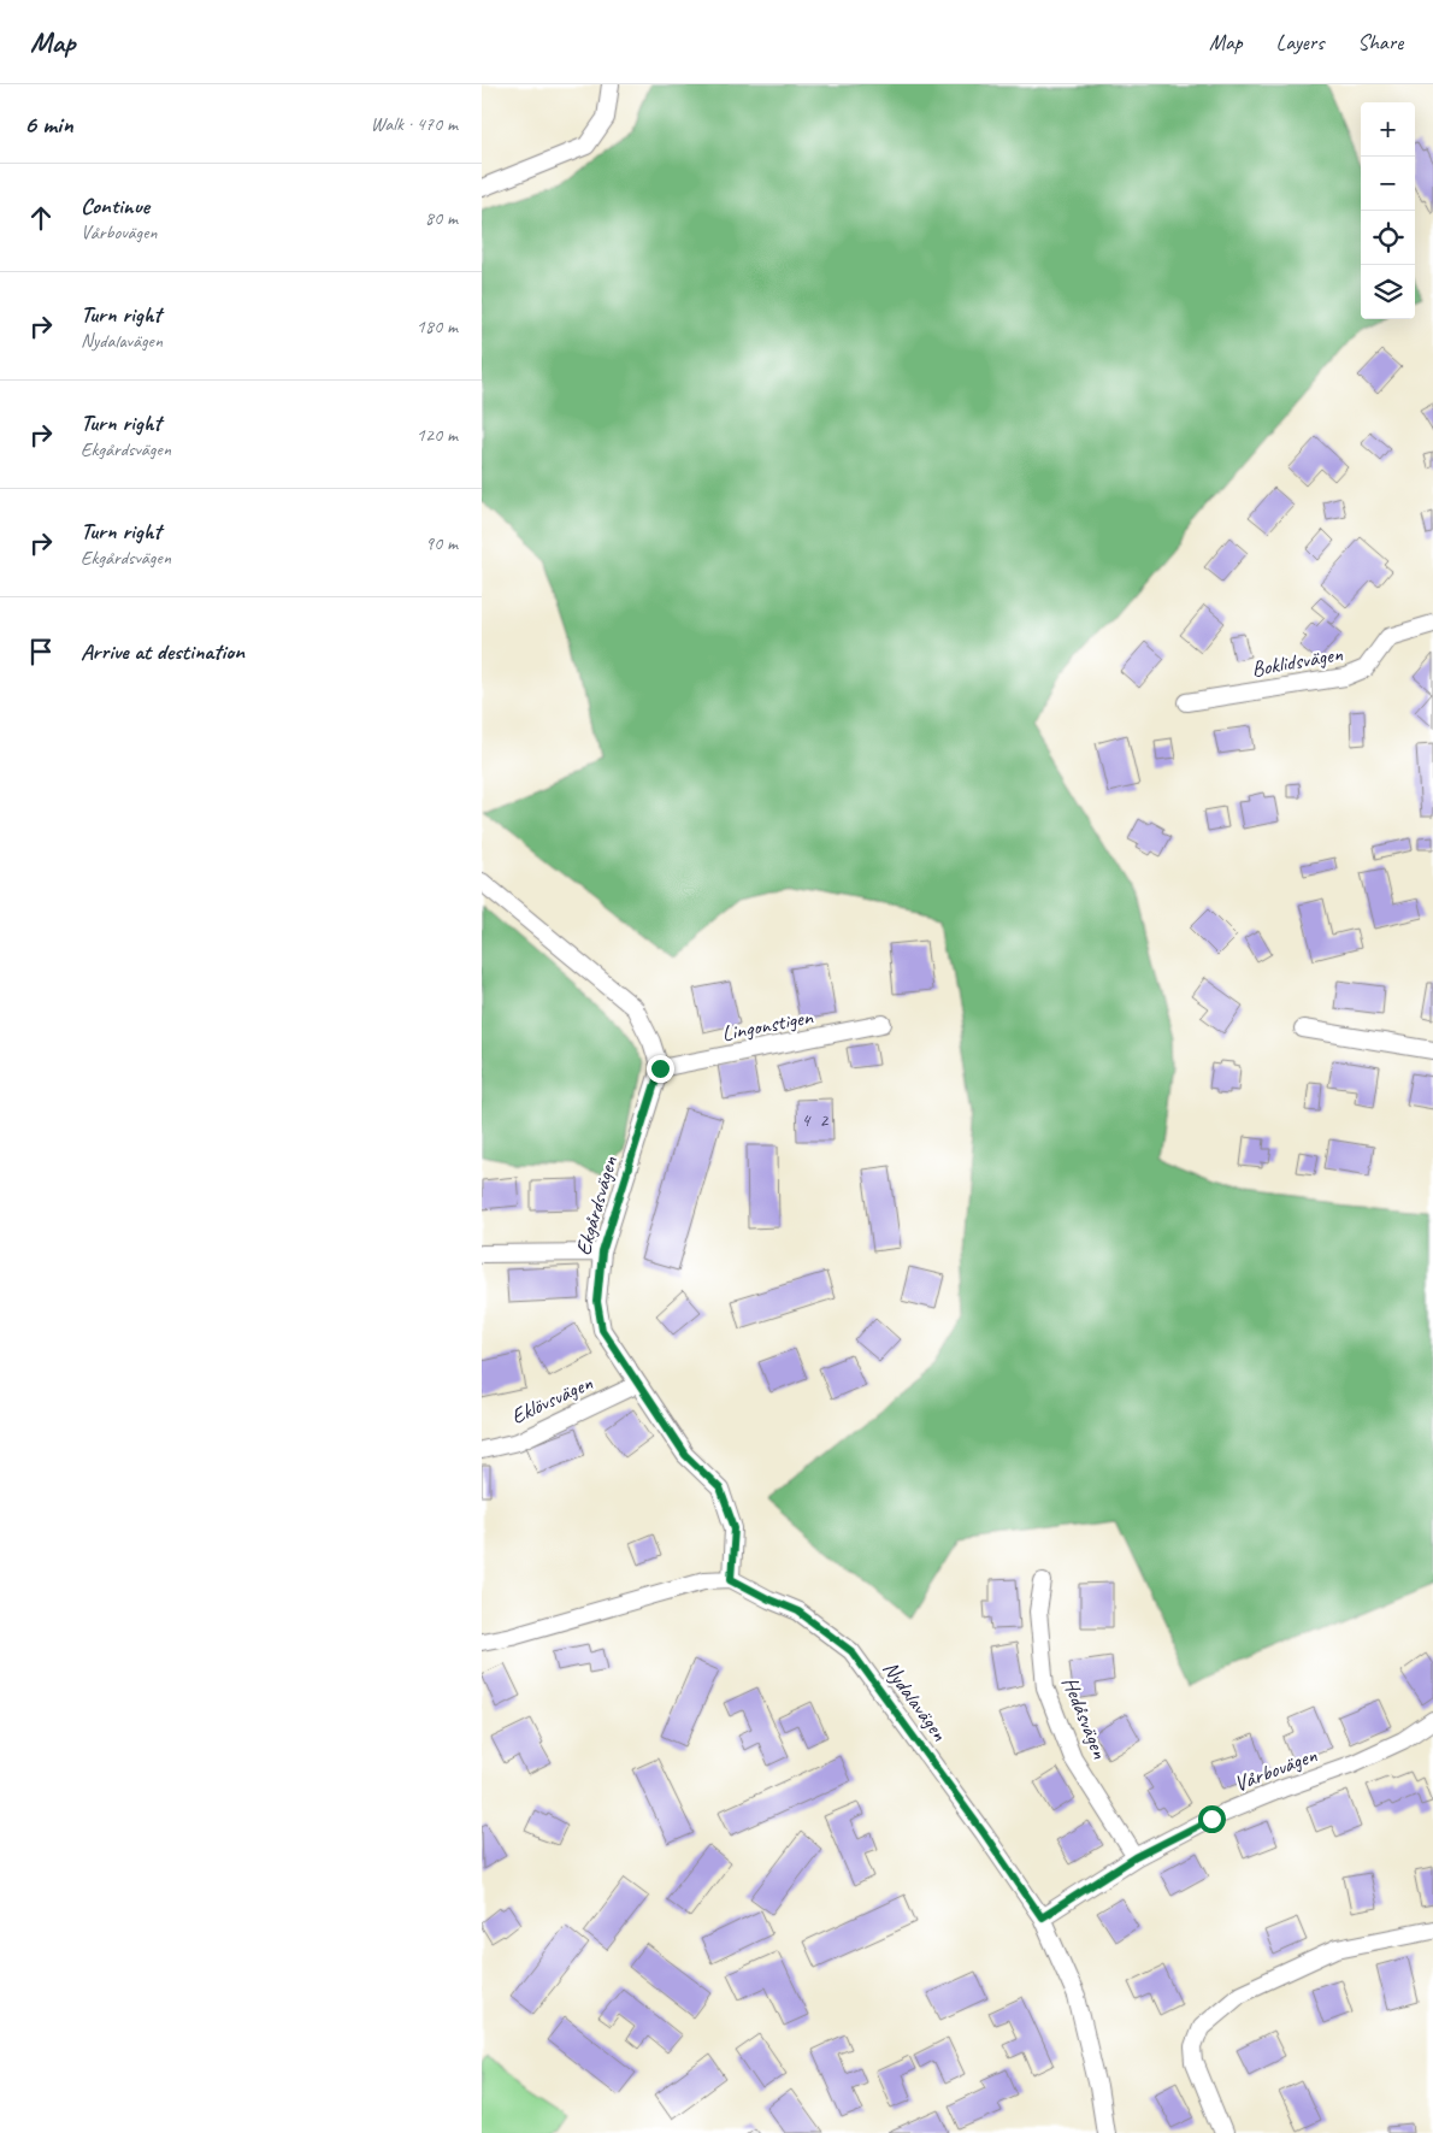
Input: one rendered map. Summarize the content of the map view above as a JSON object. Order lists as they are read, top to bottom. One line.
{"streets":{"street":["Boklidsvägen","Lingonstigen","Ekgårdsvägen","Eklövsvägen","Nydalavägen","Hedåsvägen","Vårbovägen"]},"crossings":[["Lingonstigen","Ekgårdsvägen"],["Ekgårdsvägen","Eklövsvägen"],["Ekgårdsvägen","Nydalavägen"],["Nydalavägen","Vårbovägen"],["Hedåsvägen","Vårbovägen"]],"house_numbers":["4","2"],"page":{"header":"Map","nav":["Map","Layers","Share"],"heading":["6 min","Walk · 470 m"],"map_buttons":["+","−"],"list":[["Continue","Vårbovägen","80 m"],["Turn right","Nydalavägen","180 m"],["Turn right","Ekgårdsvägen","120 m"],["Turn right","Ekgårdsvägen","90 m"],"Arrive at destination"]}}
